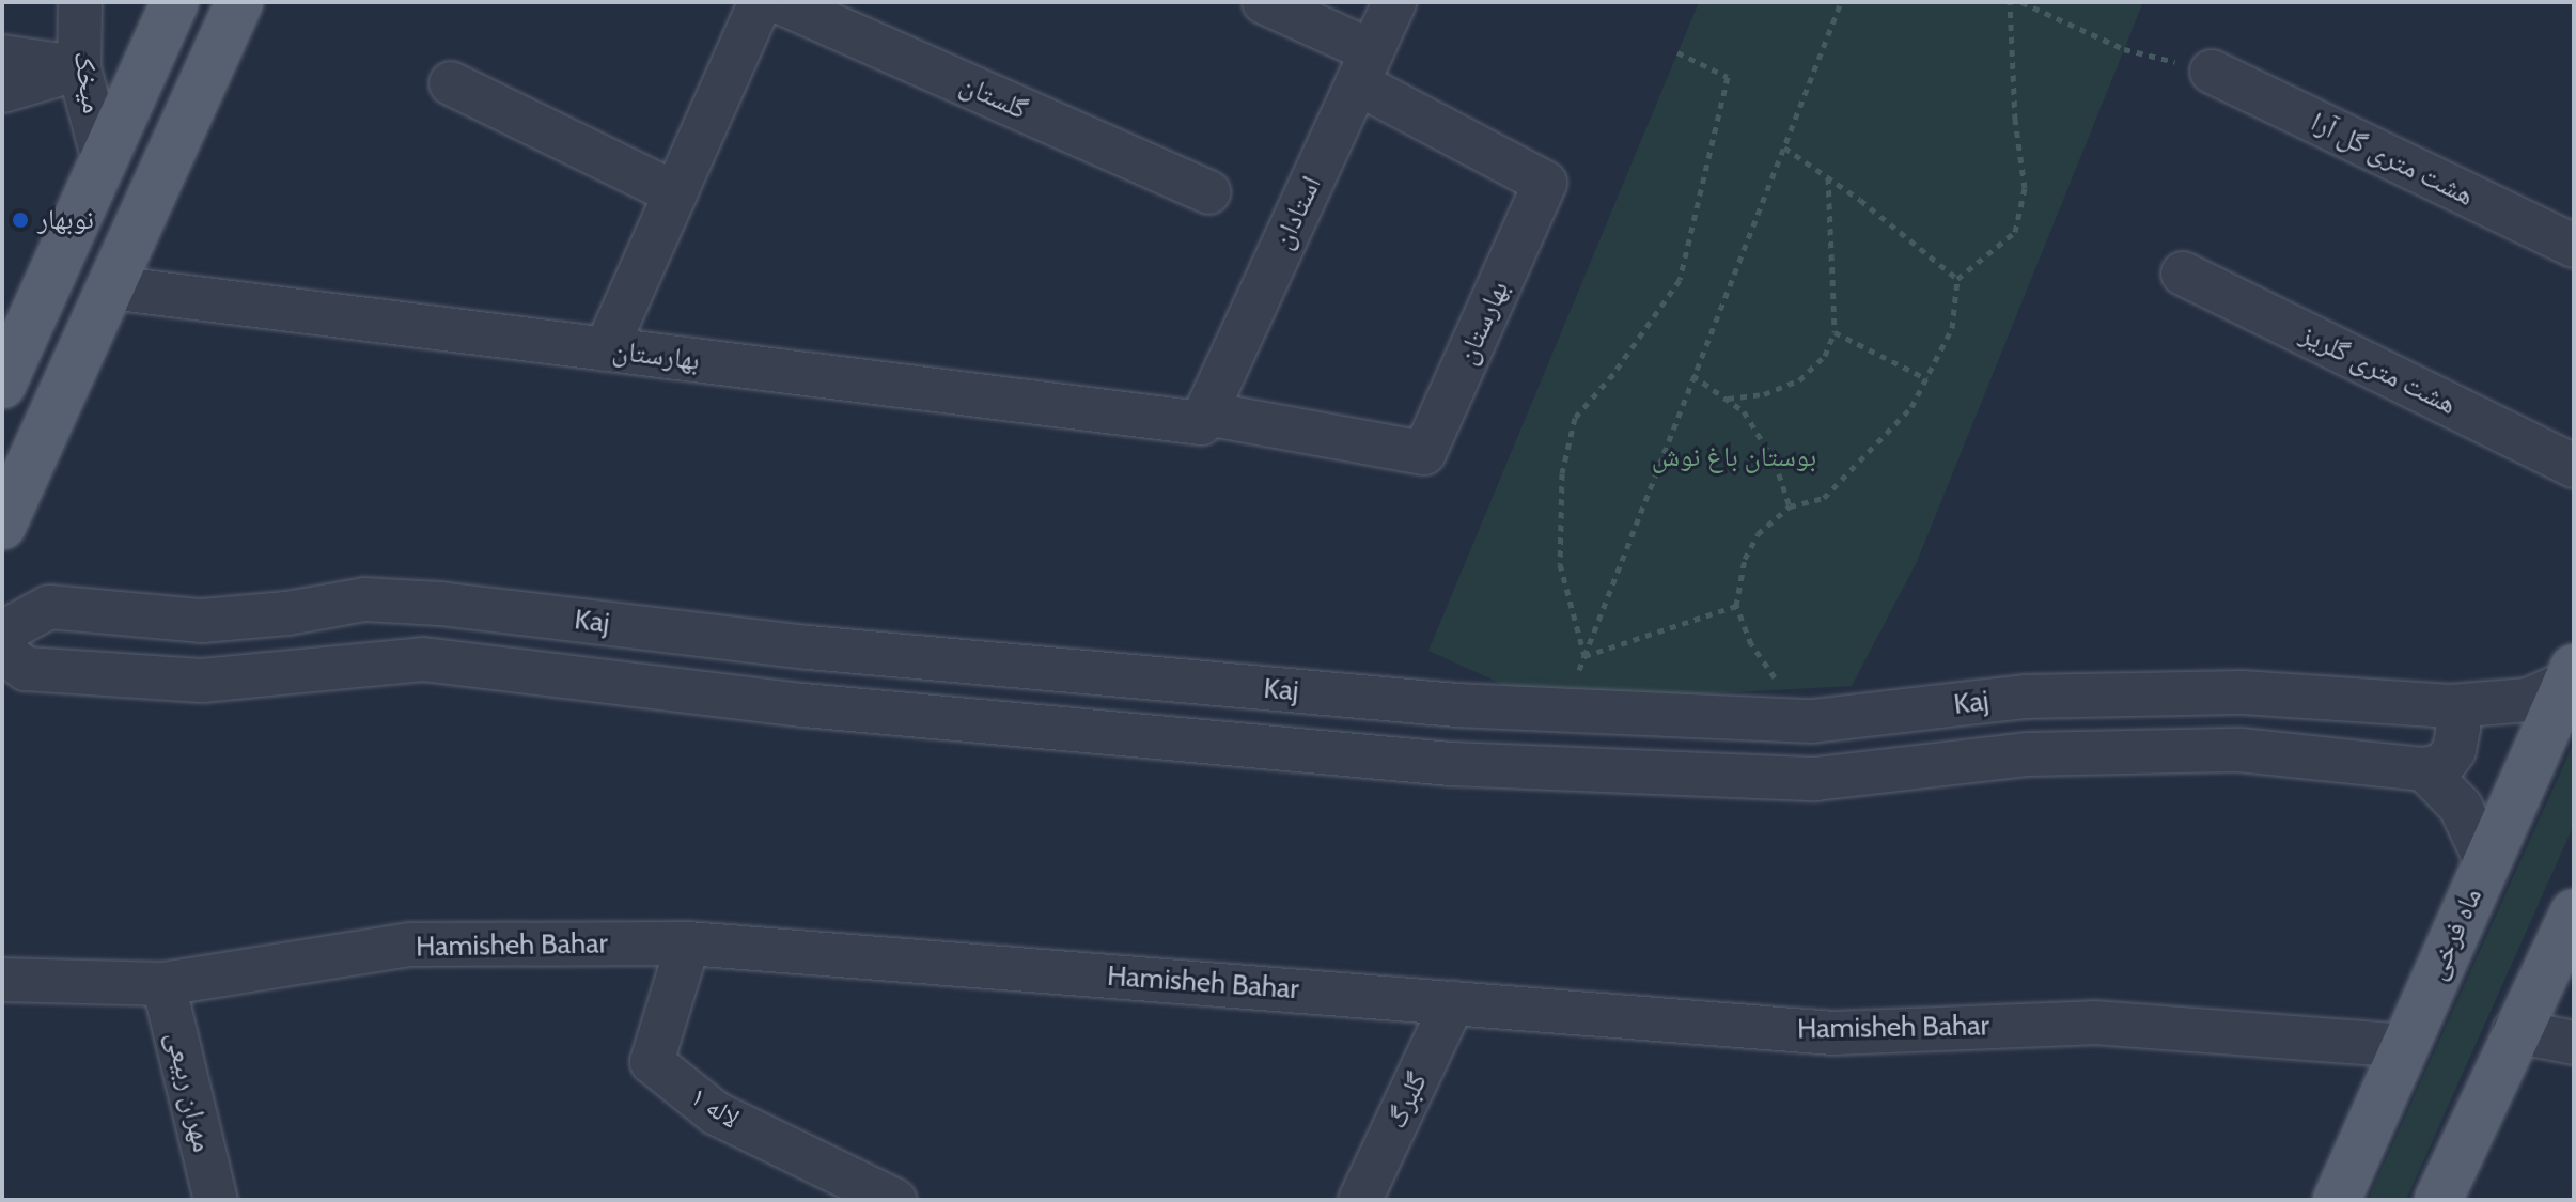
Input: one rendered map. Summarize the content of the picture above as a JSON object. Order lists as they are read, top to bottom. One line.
{"streets":{"main road":["ماه فرخی"],"street":["میخک","گلستان","هشت متری گل آرا","استادان","بهارستان","هشت متری گلریز","Kaj","Hamisheh Bahar","مهران ربیعی","گلبرگ","لاله ۱"]},"crossings":[["استادان","بهارستان"],["Kaj","ماه فرخی"],["ماه فرخی","Hamisheh Bahar"],["Hamisheh Bahar","مهران ربیعی"],["Hamisheh Bahar","گلبرگ"],["Hamisheh Bahar","لاله ۱"]],"parks":["بوستان باغ نوش"],"places":["نوبهار"]}
